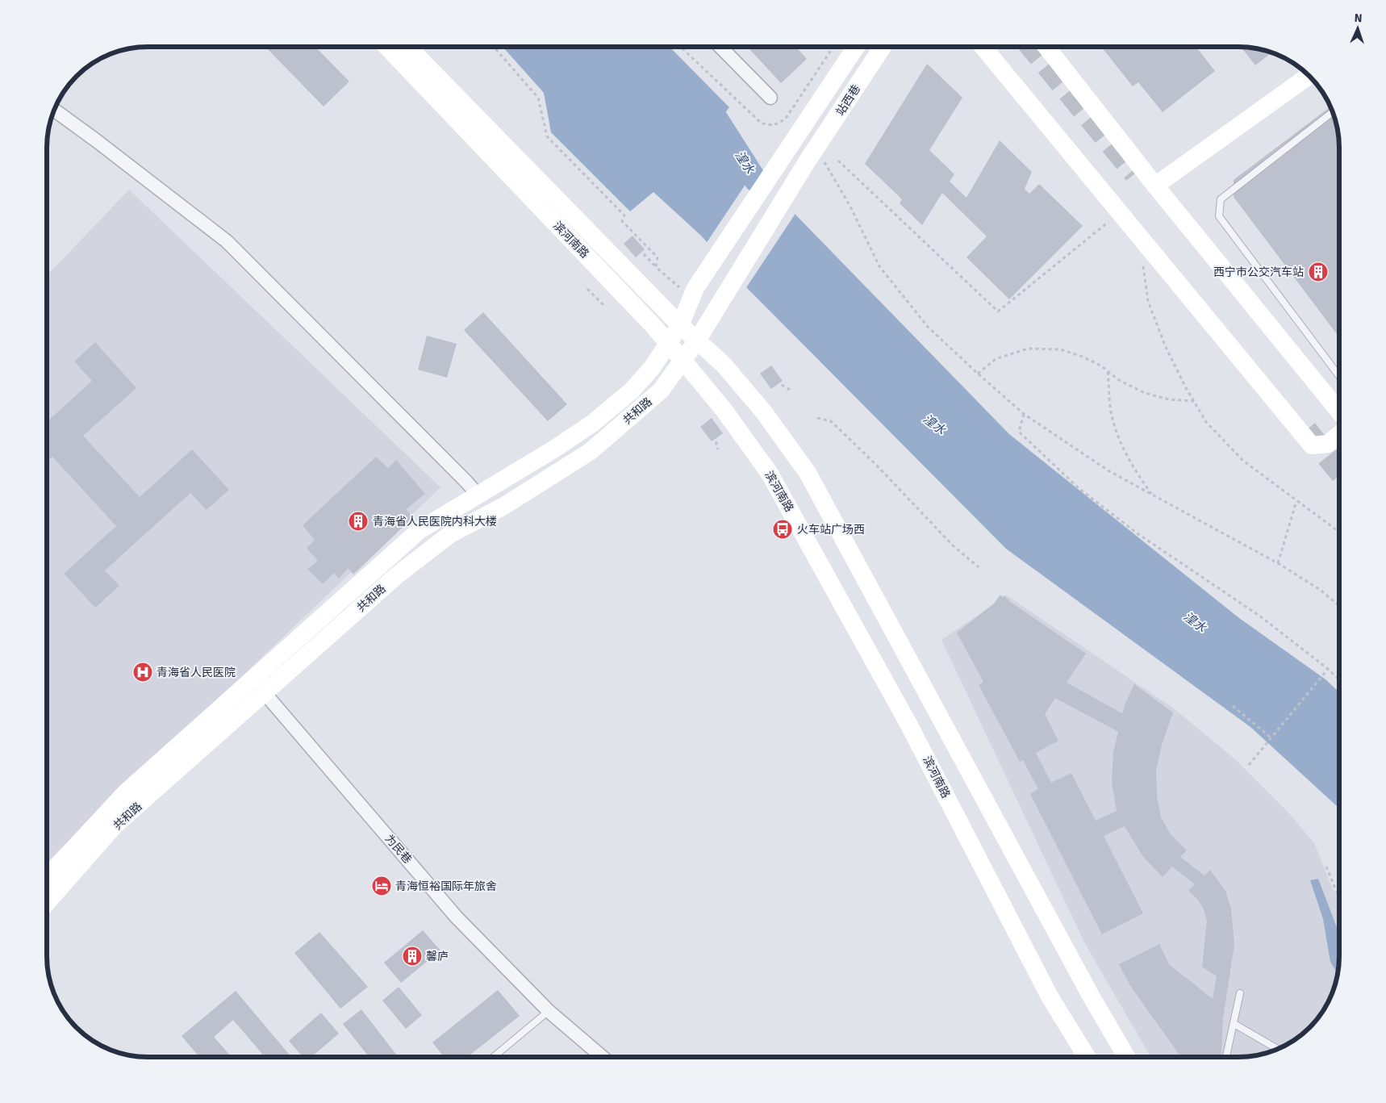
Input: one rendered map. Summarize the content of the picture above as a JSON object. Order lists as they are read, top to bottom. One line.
{"streets":{"main road":["站西巷","滨河南路","共和路"],"street":["为民巷"]},"crossings":[["站西巷","共和路"],["滨河南路","共和路"],["共和路","为民巷"]],"water":["湟水"],"places":{"building":["西宁市公交汽车站","青海省人民医院内科大楼","馨庐"],"bus stop":["火车站广场西"],"hospital":["青海省人民医院"],"hotel":["青海恒裕国际年旅舍"]},"north":"top"}
